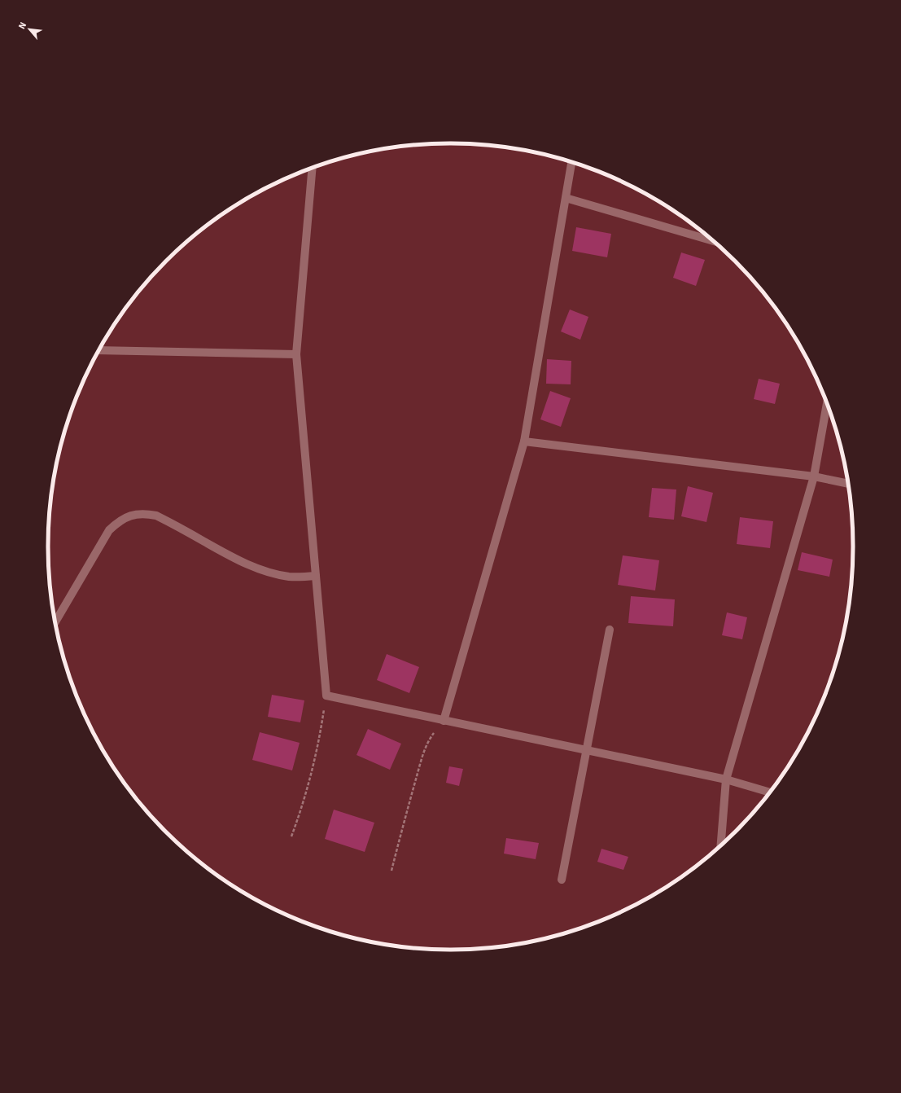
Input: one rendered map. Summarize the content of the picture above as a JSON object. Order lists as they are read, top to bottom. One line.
{"north":"top left"}
